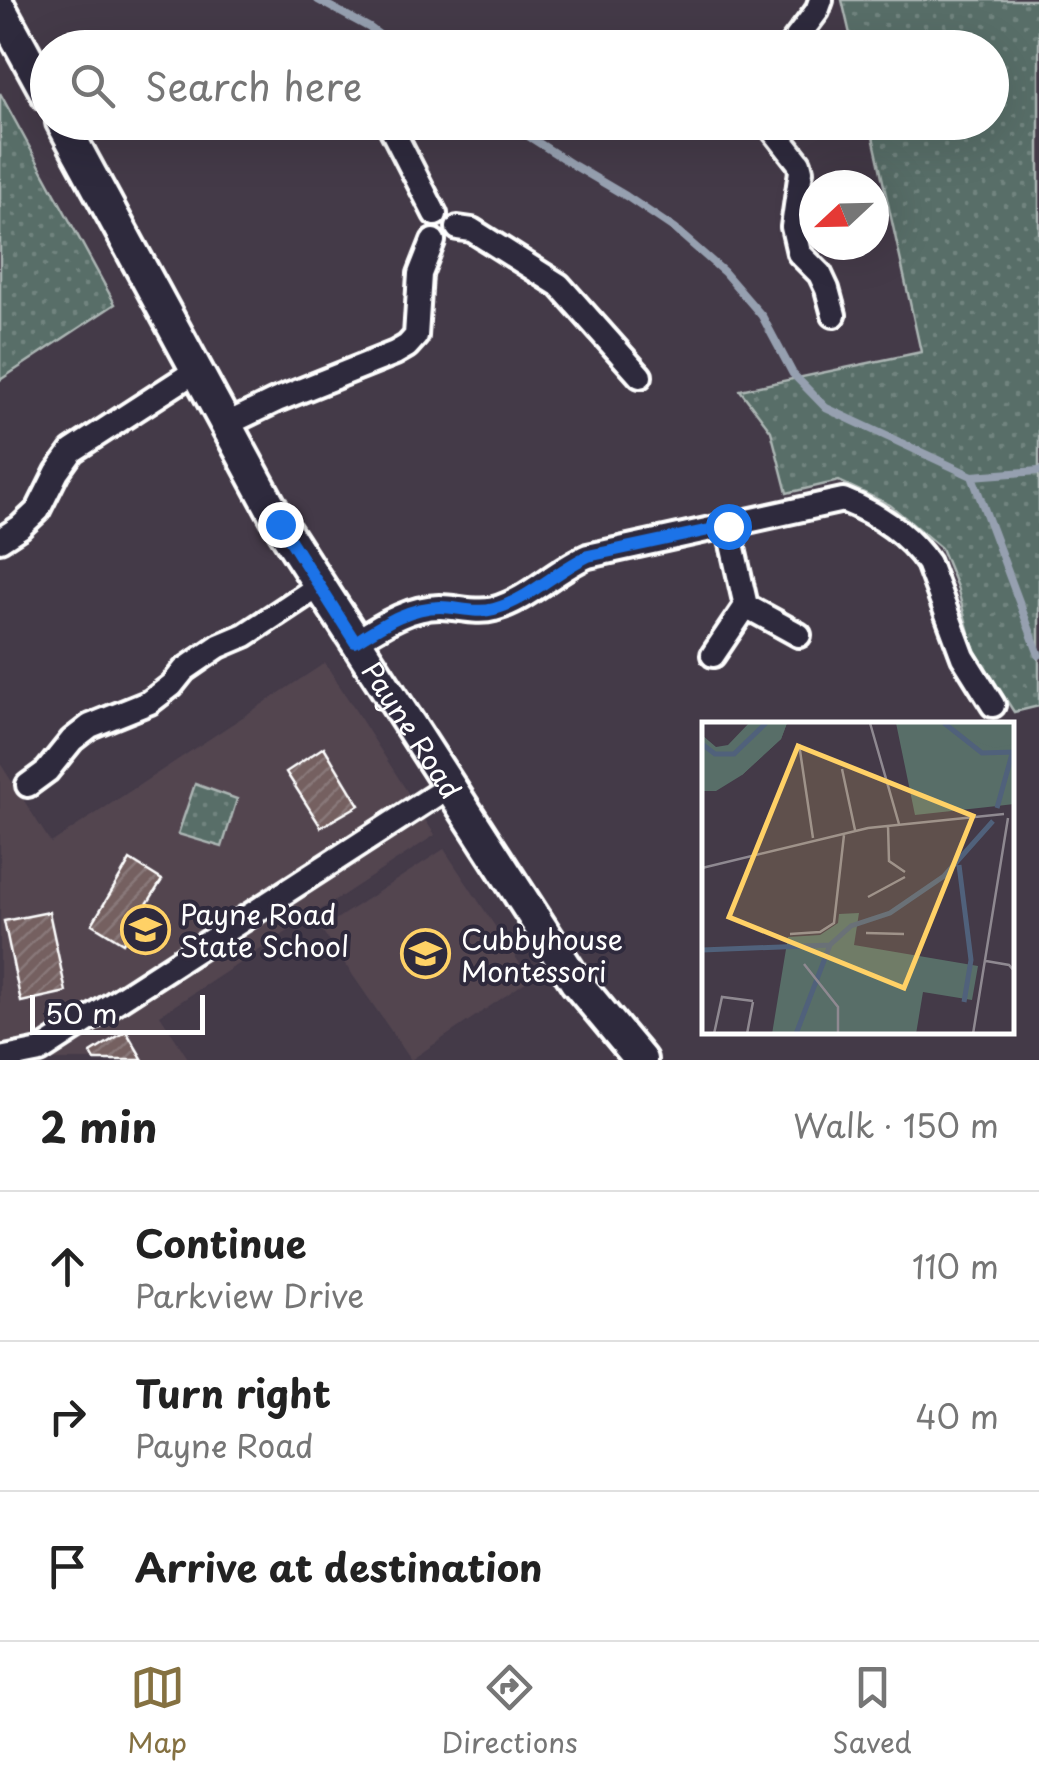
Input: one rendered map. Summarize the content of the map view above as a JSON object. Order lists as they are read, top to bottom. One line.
{"streets":{"main road":["Payne Road"]},"places":{"school or university":["Payne Road State School","Cubbyhouse Montessori"]},"scale_bar":"50 m","north":"left","page":{"search":"Search here","scale":"50 m","heading":["2 min","Walk · 150 m"],"list":[["Continue","Parkview Drive","110 m"],["Turn right","Payne Road","40 m"],"Arrive at destination"],"nav":["Map","Directions","Saved"]}}
